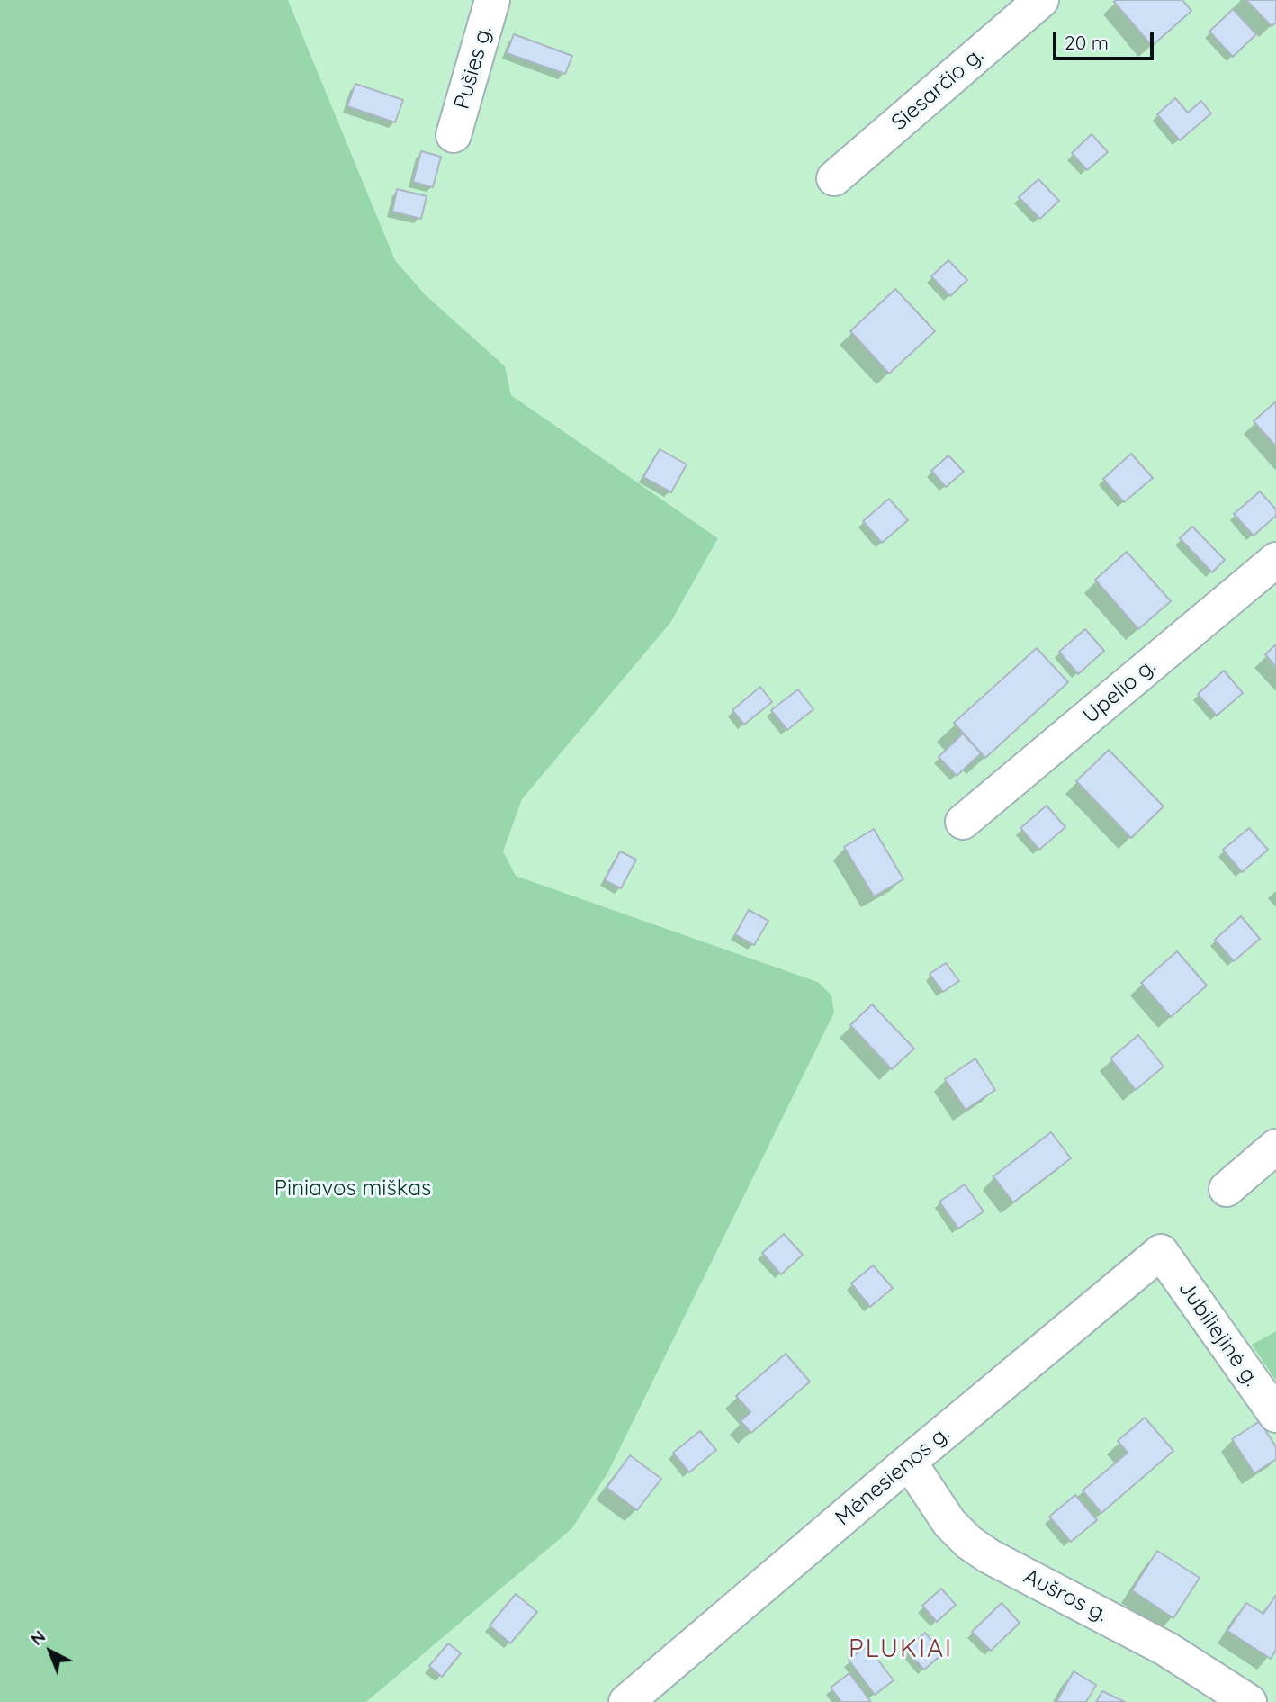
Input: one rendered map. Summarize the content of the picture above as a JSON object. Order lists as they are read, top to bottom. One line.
{"streets":{"street":["Pušies g.","Siesarčio g.","Upelio g.","Jubiliejinė g.","Mėnesienos g.","Aušros g."]},"crossings":[["Jubiliejinė g.","Mėnesienos g."],["Mėnesienos g.","Aušros g."]],"districts":["PLUKIAI"],"parks":["Piniavos miškas"],"scale_bar":"20 m","north":"top left"}
